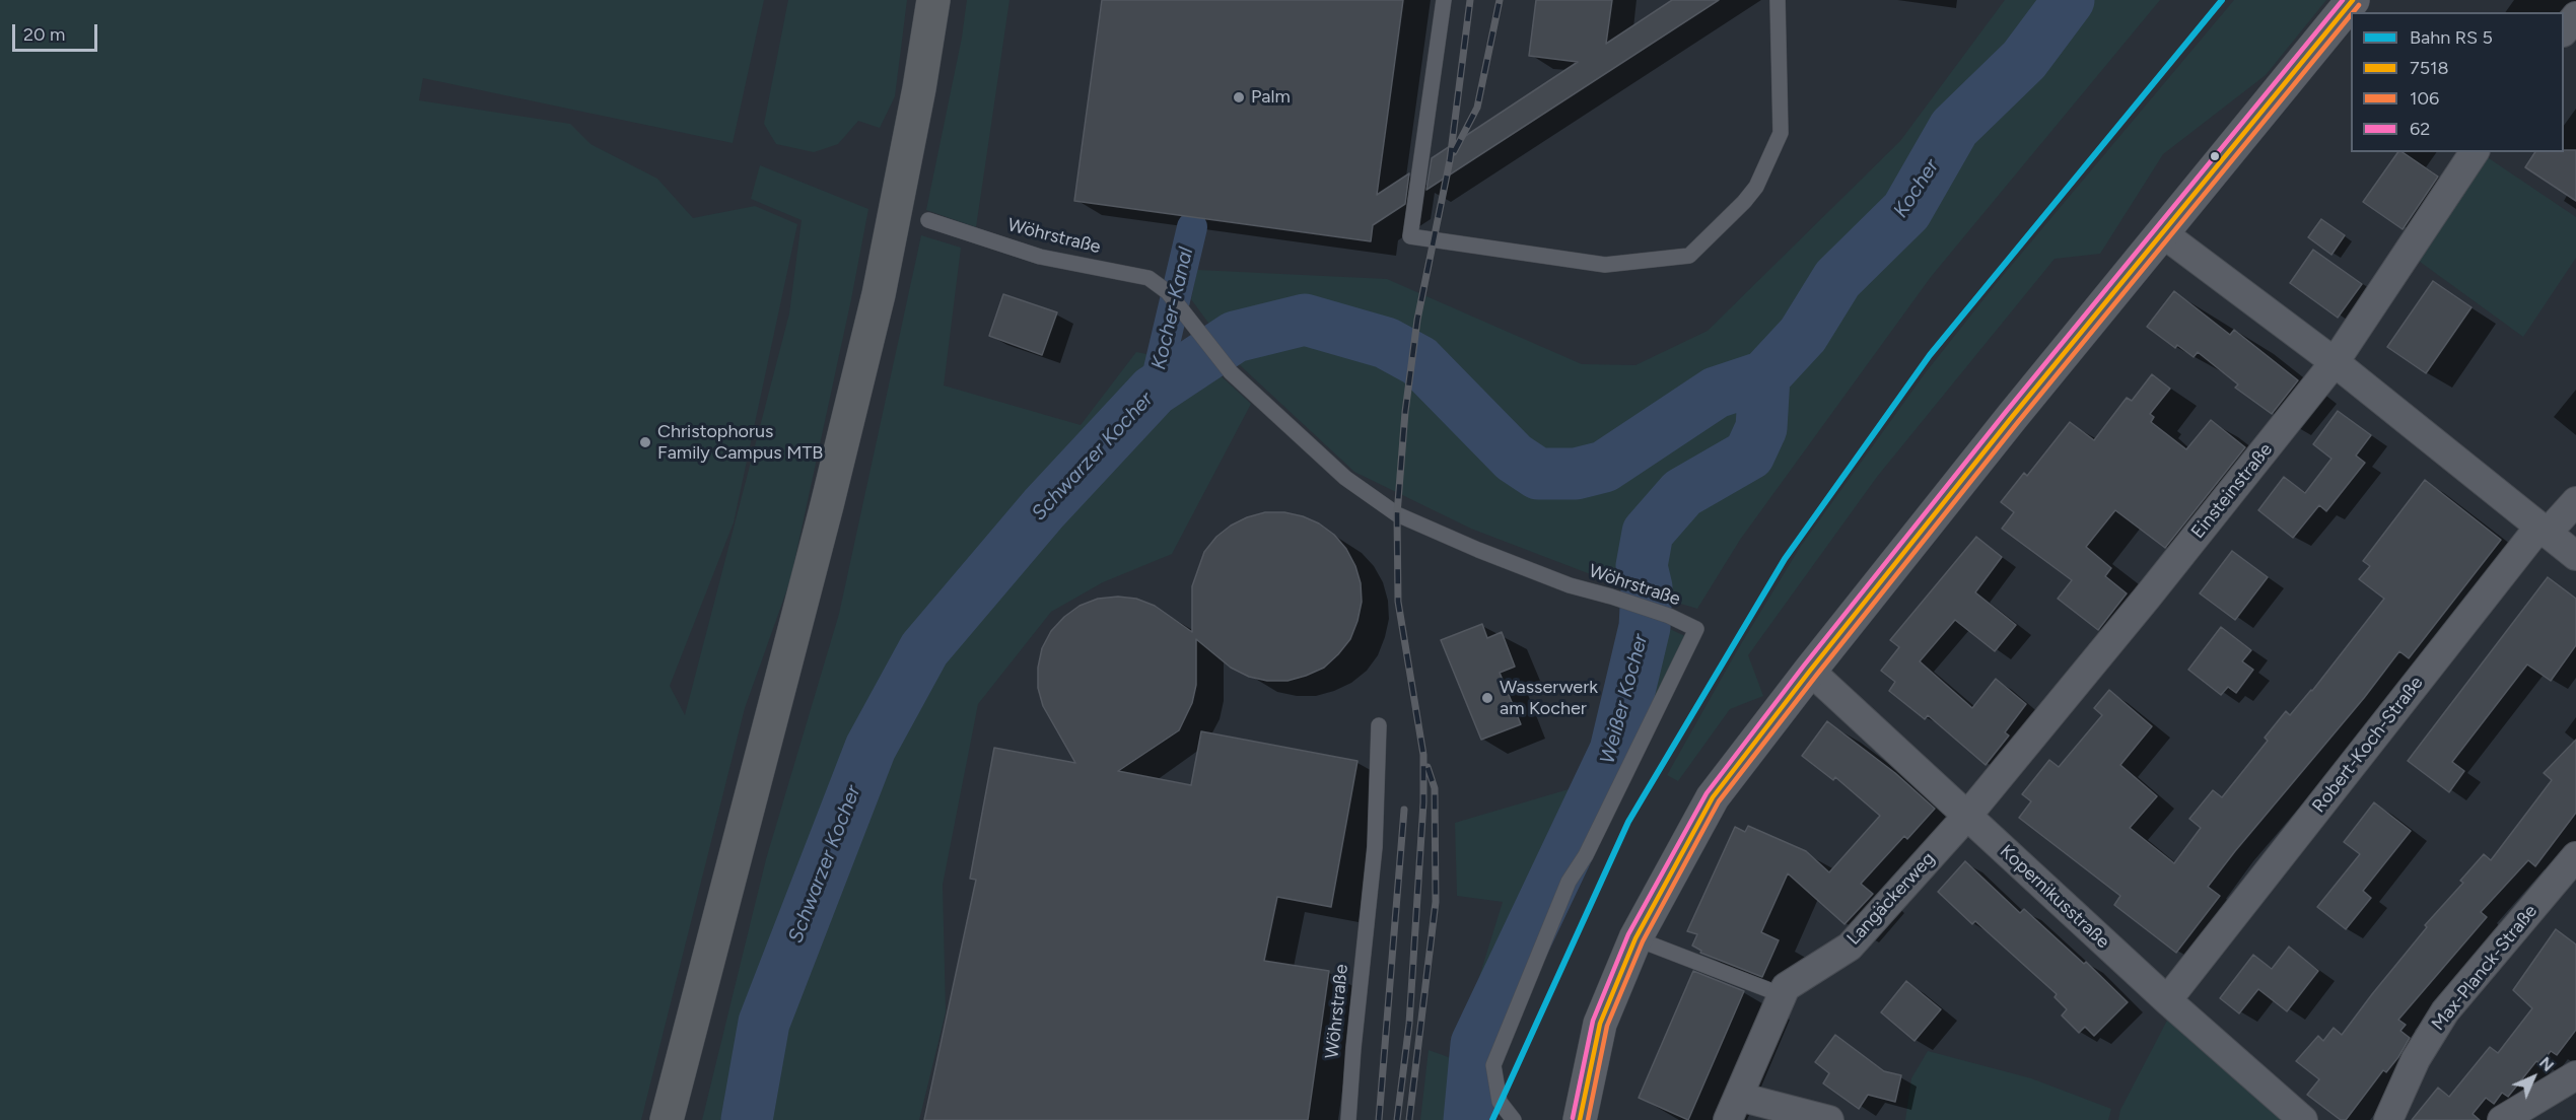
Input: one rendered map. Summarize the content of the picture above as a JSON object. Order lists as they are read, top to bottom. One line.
{"streets":{"street":["Einsteinstraße","Robert-Koch-Straße","Kopernikusstraße","Langäckerweg","Max-Planck-Straße"],"lane":["Wöhrstraße"]},"crossings":[["Einsteinstraße","Kopernikusstraße"],["Einsteinstraße","Langäckerweg"],["Robert-Koch-Straße","Kopernikusstraße"],["Kopernikusstraße","Langäckerweg"]],"water":["Kocher","Kocher-Kanal","Schwarzer Kocher","Weißer Kocher"],"places":["Palm","Christophorus Family Campus MTB","Wasserwerk am Kocher"],"lines":["transit line 7518","transit line 62","transit line 106"],"legend":["Bahn RS 5","7518","106","62"],"scale_bar":"20 m","north":"top right"}
